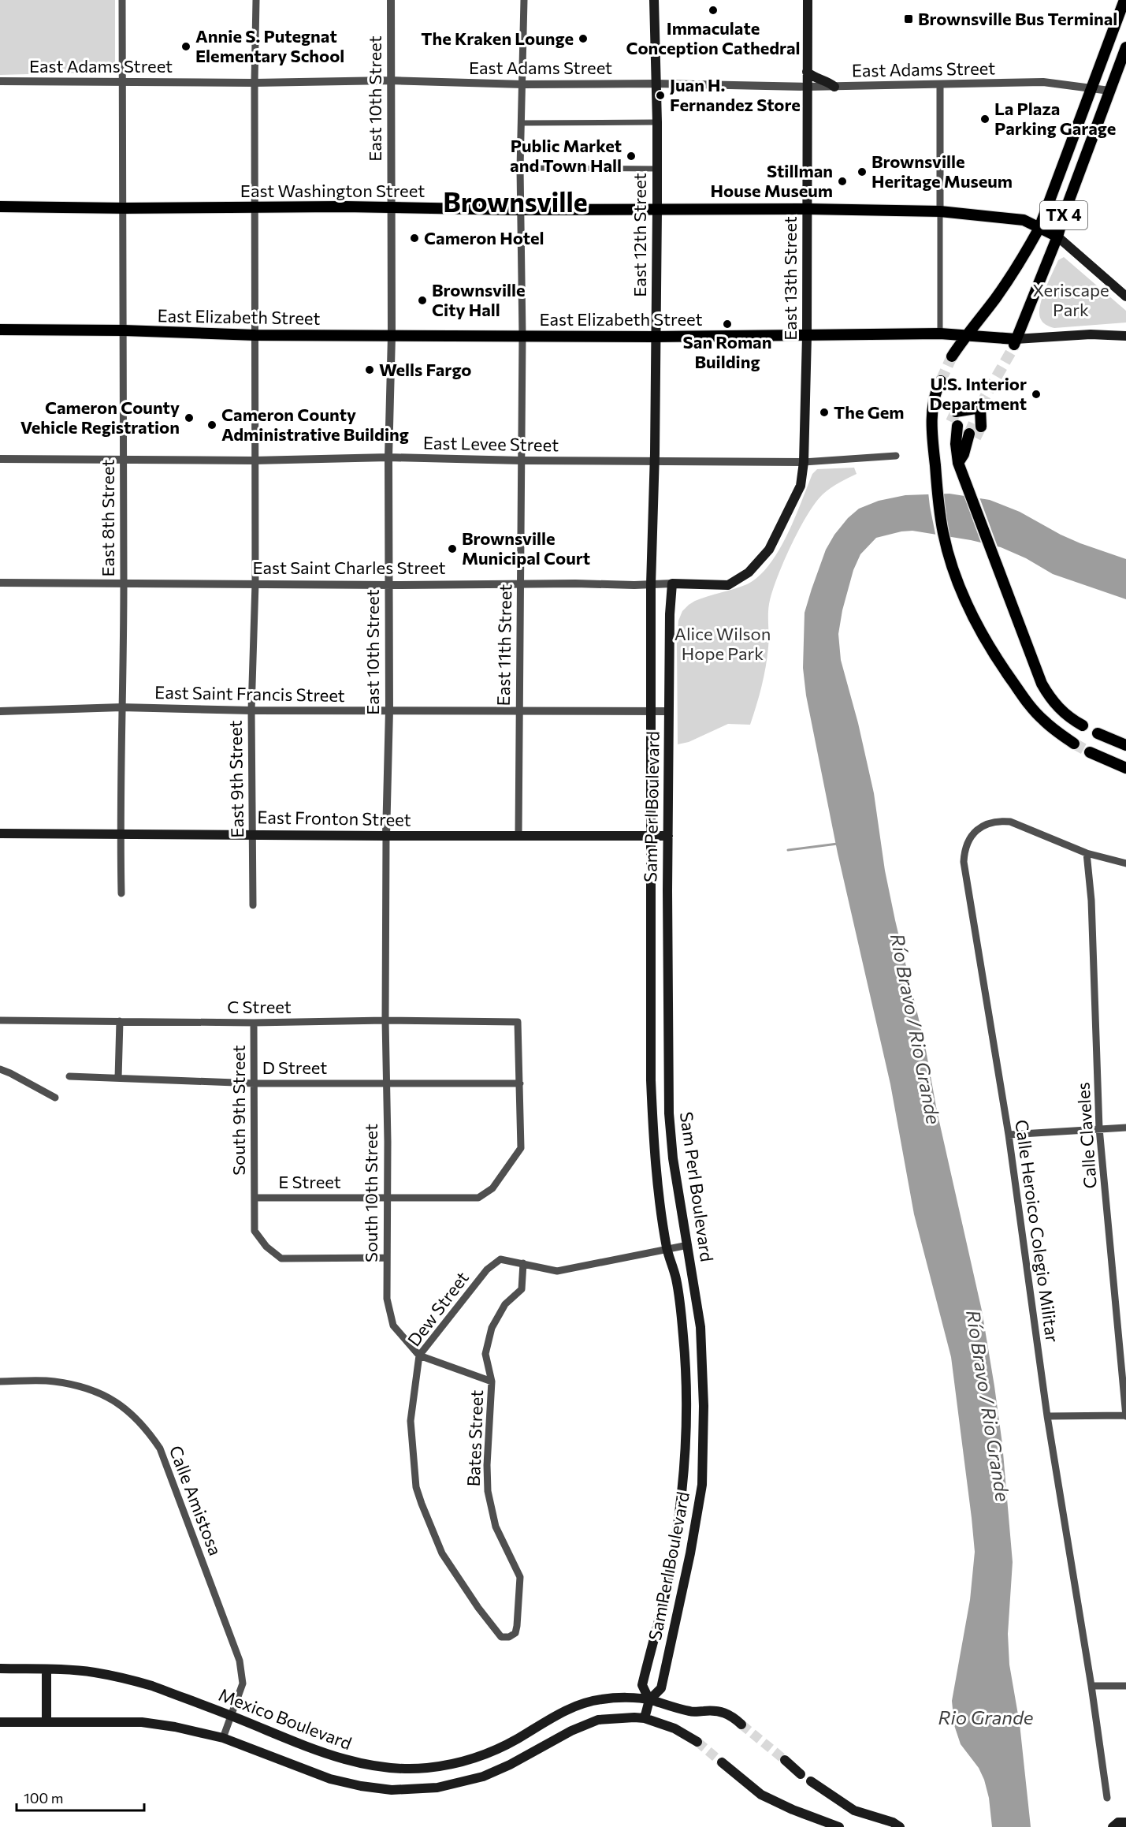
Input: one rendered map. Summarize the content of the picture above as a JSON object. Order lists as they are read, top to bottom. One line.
{"streets":{"main road":["East Washington Street","TX 4","East 12th Street","East 13th Street","East Elizabeth Street","East Saint Charles Street","Sam Perl Boulevard","East Fronton Street","Mexico Boulevard"],"street":["East Adams Street","East 10th Street","East Levee Street","East 8th Street","East 11th Street","East Saint Francis Street","East 9th Street","C Street","D Street","South 9th Street","Calle Claveles","E Street","South 10th Street","Calle Heroico Colegio Militar","Dew Street","Bates Street","Calle Amistosa"]},"crossings":[["East Adams Street","East 10th Street"],["East Adams Street","TX 4"],["East Adams Street","East 12th Street"],["East Adams Street","East 13th Street"],["East Adams Street","East 8th Street"],["East Adams Street","East 11th Street"],["East Adams Street","East 9th Street"],["East 10th Street","East Washington Street"],["East 10th Street","East Elizabeth Street"],["East 10th Street","East Levee Street"],["East 10th Street","East Saint Charles Street"],["East 10th Street","East Saint Francis Street"],["East 10th Street","East Fronton Street"],["East 10th Street","C Street"],["East 10th Street","South 10th Street"],["East Washington Street","TX 4"],["East Washington Street","East 12th Street"],["East Washington Street","East 13th Street"],["East Washington Street","East 8th Street"],["East Washington Street","East 11th Street"],["East Washington Street","East 9th Street"],["TX 4","East Elizabeth Street"],["East 12th Street","East Elizabeth Street"],["East 12th Street","East Levee Street"],["East 12th Street","East Saint Charles Street"],["East 12th Street","Sam Perl Boulevard"],["East 13th Street","East Elizabeth Street"],["East 13th Street","East Levee Street"],["East 13th Street","East Saint Charles Street"],["East Elizabeth Street","East 8th Street"],["East Elizabeth Street","East 11th Street"],["East Elizabeth Street","East 9th Street"],["East Levee Street","East 8th Street"],["East Levee Street","East 11th Street"],["East Levee Street","East 9th Street"],["East 8th Street","East Saint Charles Street"],["East 8th Street","East Saint Francis Street"],["East 8th Street","East Fronton Street"],["East Saint Charles Street","East 11th Street"],["East Saint Charles Street","East 9th Street"],["East Saint Charles Street","Sam Perl Boulevard"],["East 11th Street","East Saint Francis Street"],["East 11th Street","East Fronton Street"],["East Saint Francis Street","East 9th Street"],["East Saint Francis Street","Sam Perl Boulevard"],["East 9th Street","East Fronton Street"],["Sam Perl Boulevard","East Fronton Street"],["Sam Perl Boulevard","Dew Street"],["Sam Perl Boulevard","Mexico Boulevard"],["C Street","D Street"],["C Street","South 9th Street"],["C Street","E Street"],["C Street","South 10th Street"],["D Street","South 9th Street"],["D Street","E Street"],["D Street","South 10th Street"],["South 9th Street","E Street"],["South 9th Street","South 10th Street"],["Calle Claveles","Calle Heroico Colegio Militar"],["E Street","South 10th Street"],["South 10th Street","Dew Street"],["Dew Street","Bates Street"],["Calle Amistosa","Mexico Boulevard"]],"districts":["Brownsville"],"water":["Río Bravo / Rio Grande","Rio Grande"],"parks":["Xeriscape Park","Alice Wilson Hope Park"],"places":{"other":["Immaculate Conception Cathedral","The Kraken Lounge","Annie S. Putegnat Elementary School","Juan H. Fernandez Store","La Plaza Parking Garage","Public Market and Town Hall","Brownsville Heritage Museum","Stillman House Museum","Cameron Hotel","Brownsville City Hall","San Roman Building","Wells Fargo","U.S. Interior Department","The Gem","Cameron County Vehicle Registration","Cameron County Administrative Building","Brownsville Municipal Court"],"transit":["Brownsville Bus Terminal"]},"scale_bar":"100 m"}
